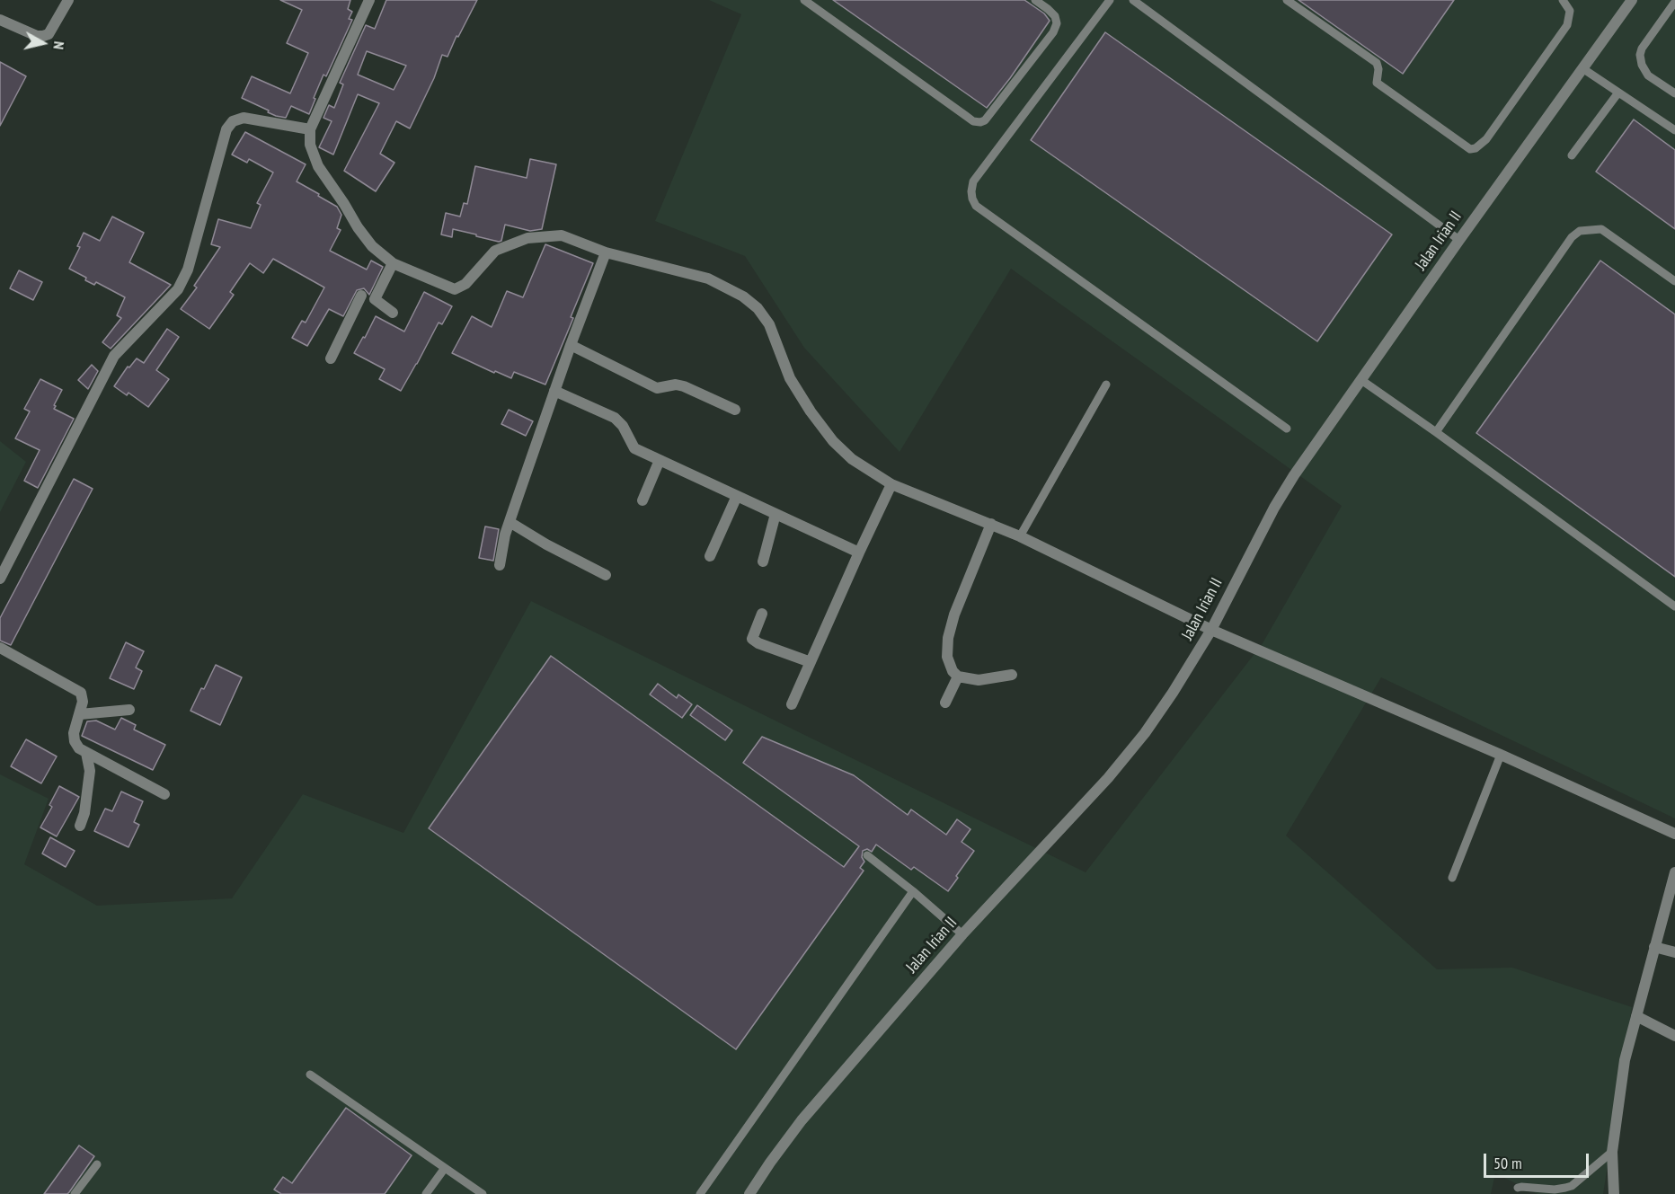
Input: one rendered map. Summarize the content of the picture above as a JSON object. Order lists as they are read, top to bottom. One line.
{"streets":{"street":["Jalan Irian II"]},"scale_bar":"50 m","north":"right"}
